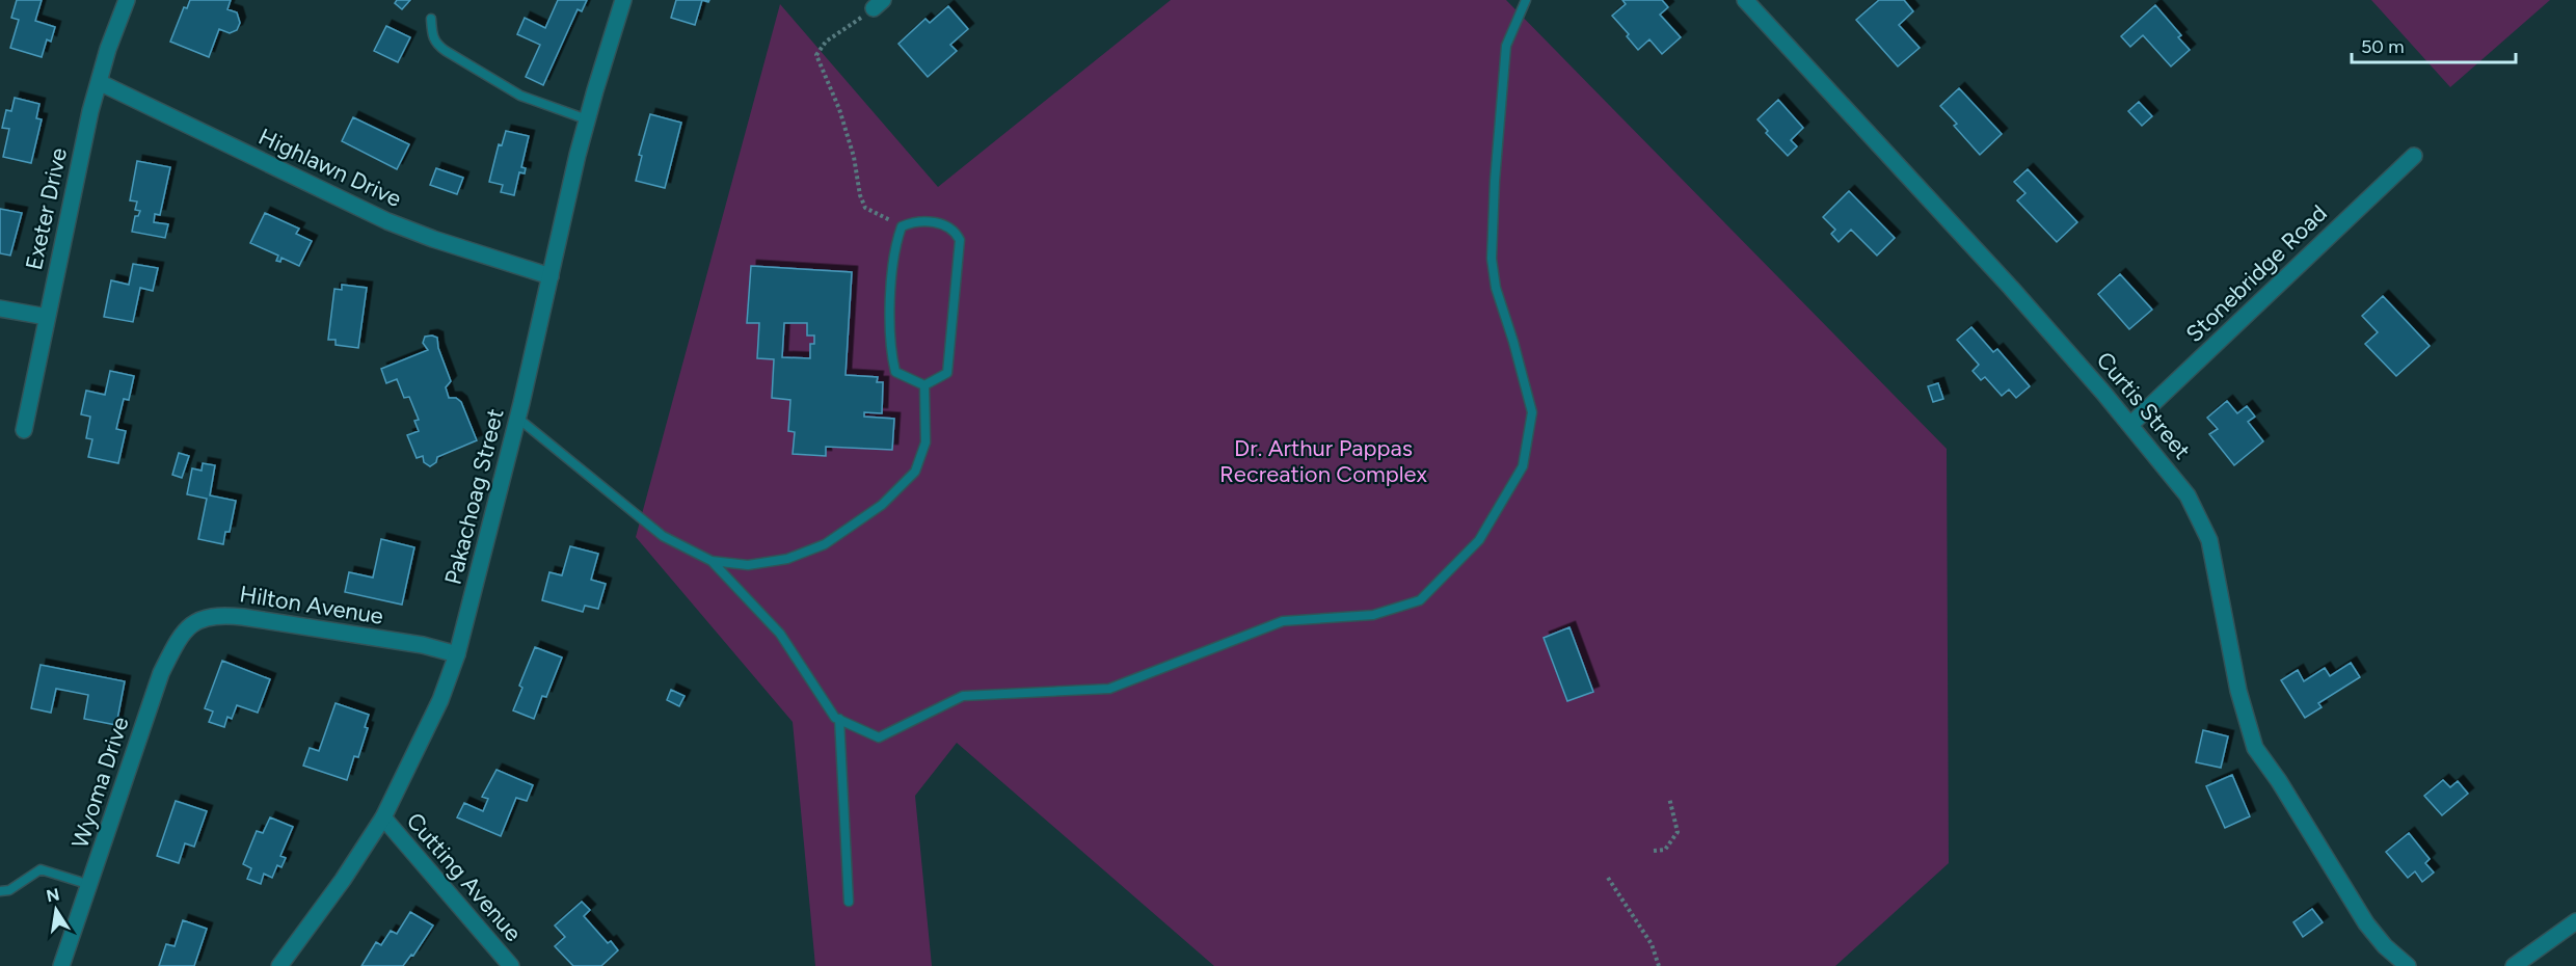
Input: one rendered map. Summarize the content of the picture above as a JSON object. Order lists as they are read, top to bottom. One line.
{"streets":{"street":["Highlawn Drive","Exeter Drive","Stonebridge Road","Curtis Street","Pakachoag Street","Hilton Avenue","Wyoma Drive","Cutting Avenue"]},"crossings":[["Highlawn Drive","Exeter Drive"],["Highlawn Drive","Pakachoag Street"],["Stonebridge Road","Curtis Street"],["Pakachoag Street","Hilton Avenue"],["Pakachoag Street","Cutting Avenue"],["Hilton Avenue","Wyoma Drive"]],"parks":["Dr. Arthur Pappas Recreation Complex"],"scale_bar":"50 m","north":"top"}
